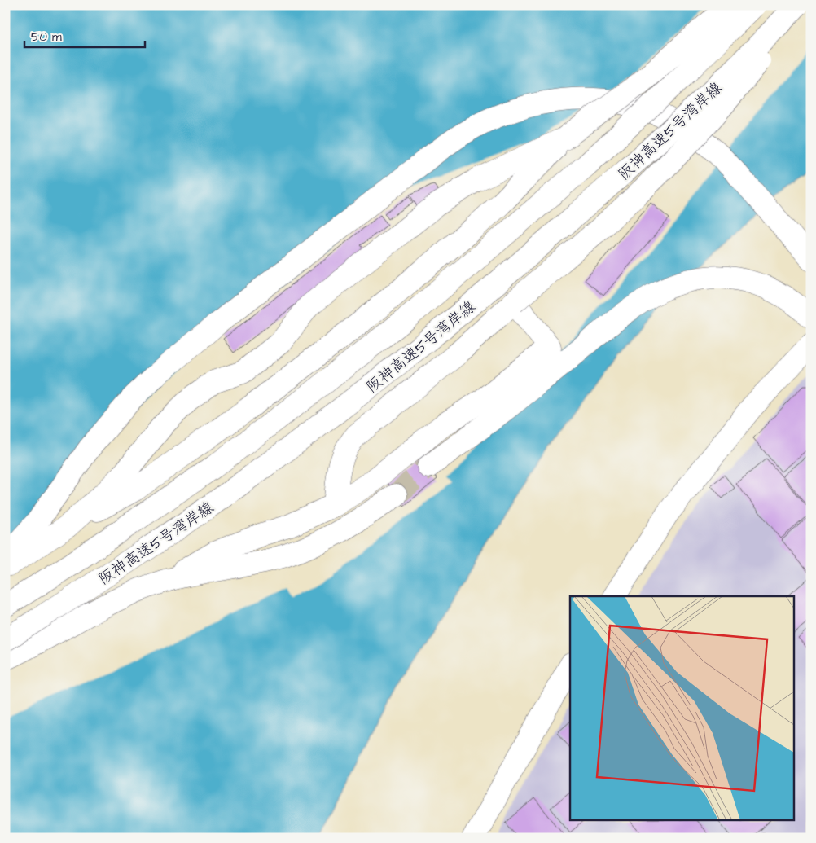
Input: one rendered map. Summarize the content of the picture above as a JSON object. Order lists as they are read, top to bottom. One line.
{"streets":{"main road":["阪神高速5号湾岸線"]},"scale_bar":"50 m"}
